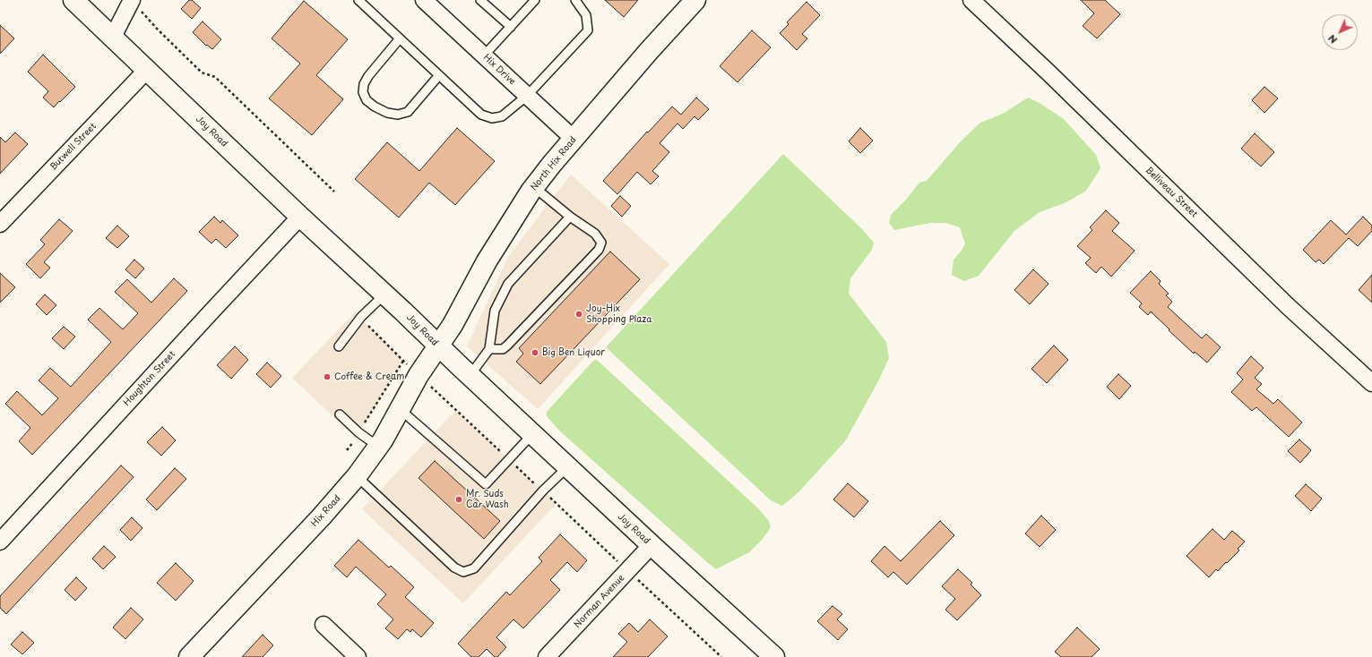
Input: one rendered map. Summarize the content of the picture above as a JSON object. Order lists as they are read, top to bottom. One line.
{"streets":{"street":["Hix Drive","Joy Road","Butwell Street","North Hix Road","Belliveau Street","Houghton Street","Hix Road","Norman Avenue"]},"crossings":[["Hix Drive","North Hix Road"],["Joy Road","Butwell Street"],["Joy Road","North Hix Road"],["Joy Road","Houghton Street"],["Joy Road","Hix Road"],["Joy Road","Norman Avenue"],["North Hix Road","Hix Road"]],"places":["Joy-Hix Shopping Plaza","Big Ben Liquor","Coffee & Cream","Mr. Suds Car Wash"],"north":"bottom left"}
